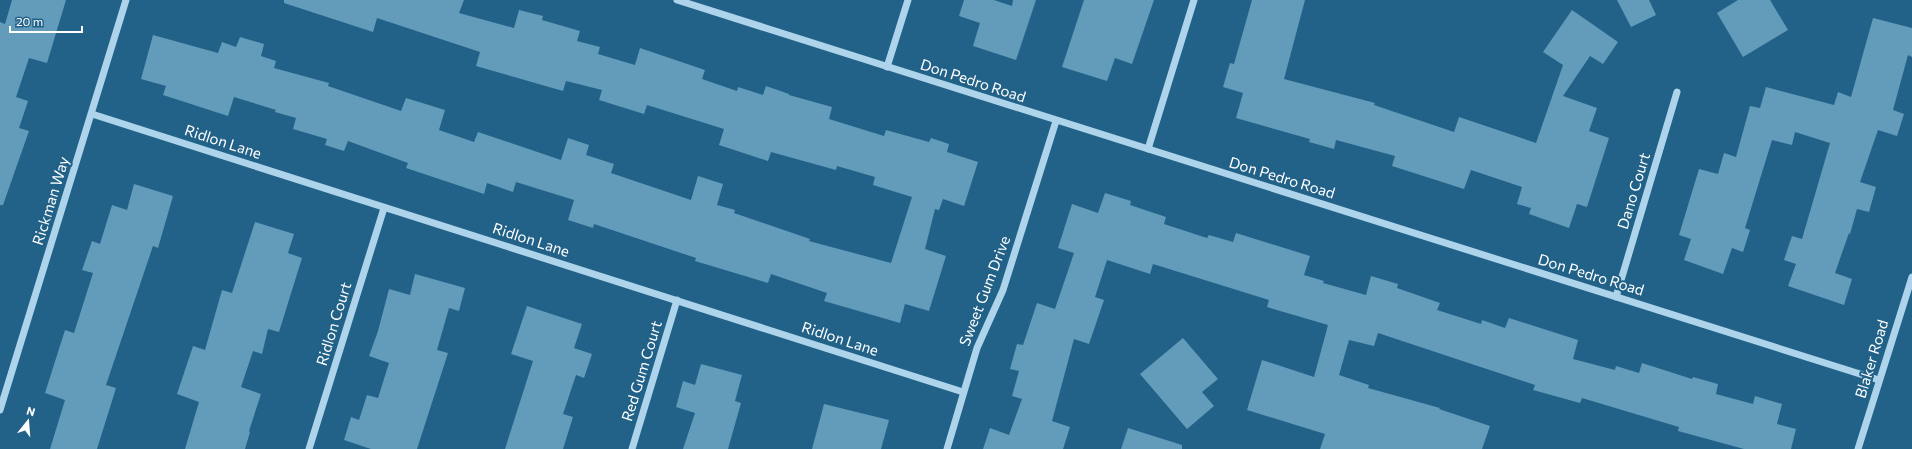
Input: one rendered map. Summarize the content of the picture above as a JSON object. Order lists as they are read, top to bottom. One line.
{"streets":{"street":["Don Pedro Road","Ridlon Lane","Dano Court","Rickman Way","Sweet Gum Drive","Ridlon Court","Blaker Road","Red Gum Court"]},"crossings":[["Don Pedro Road","Dano Court"],["Don Pedro Road","Sweet Gum Drive"],["Don Pedro Road","Blaker Road"],["Ridlon Lane","Rickman Way"],["Ridlon Lane","Sweet Gum Drive"],["Ridlon Lane","Ridlon Court"],["Ridlon Lane","Red Gum Court"]],"scale_bar":"20 m","north":"top"}
